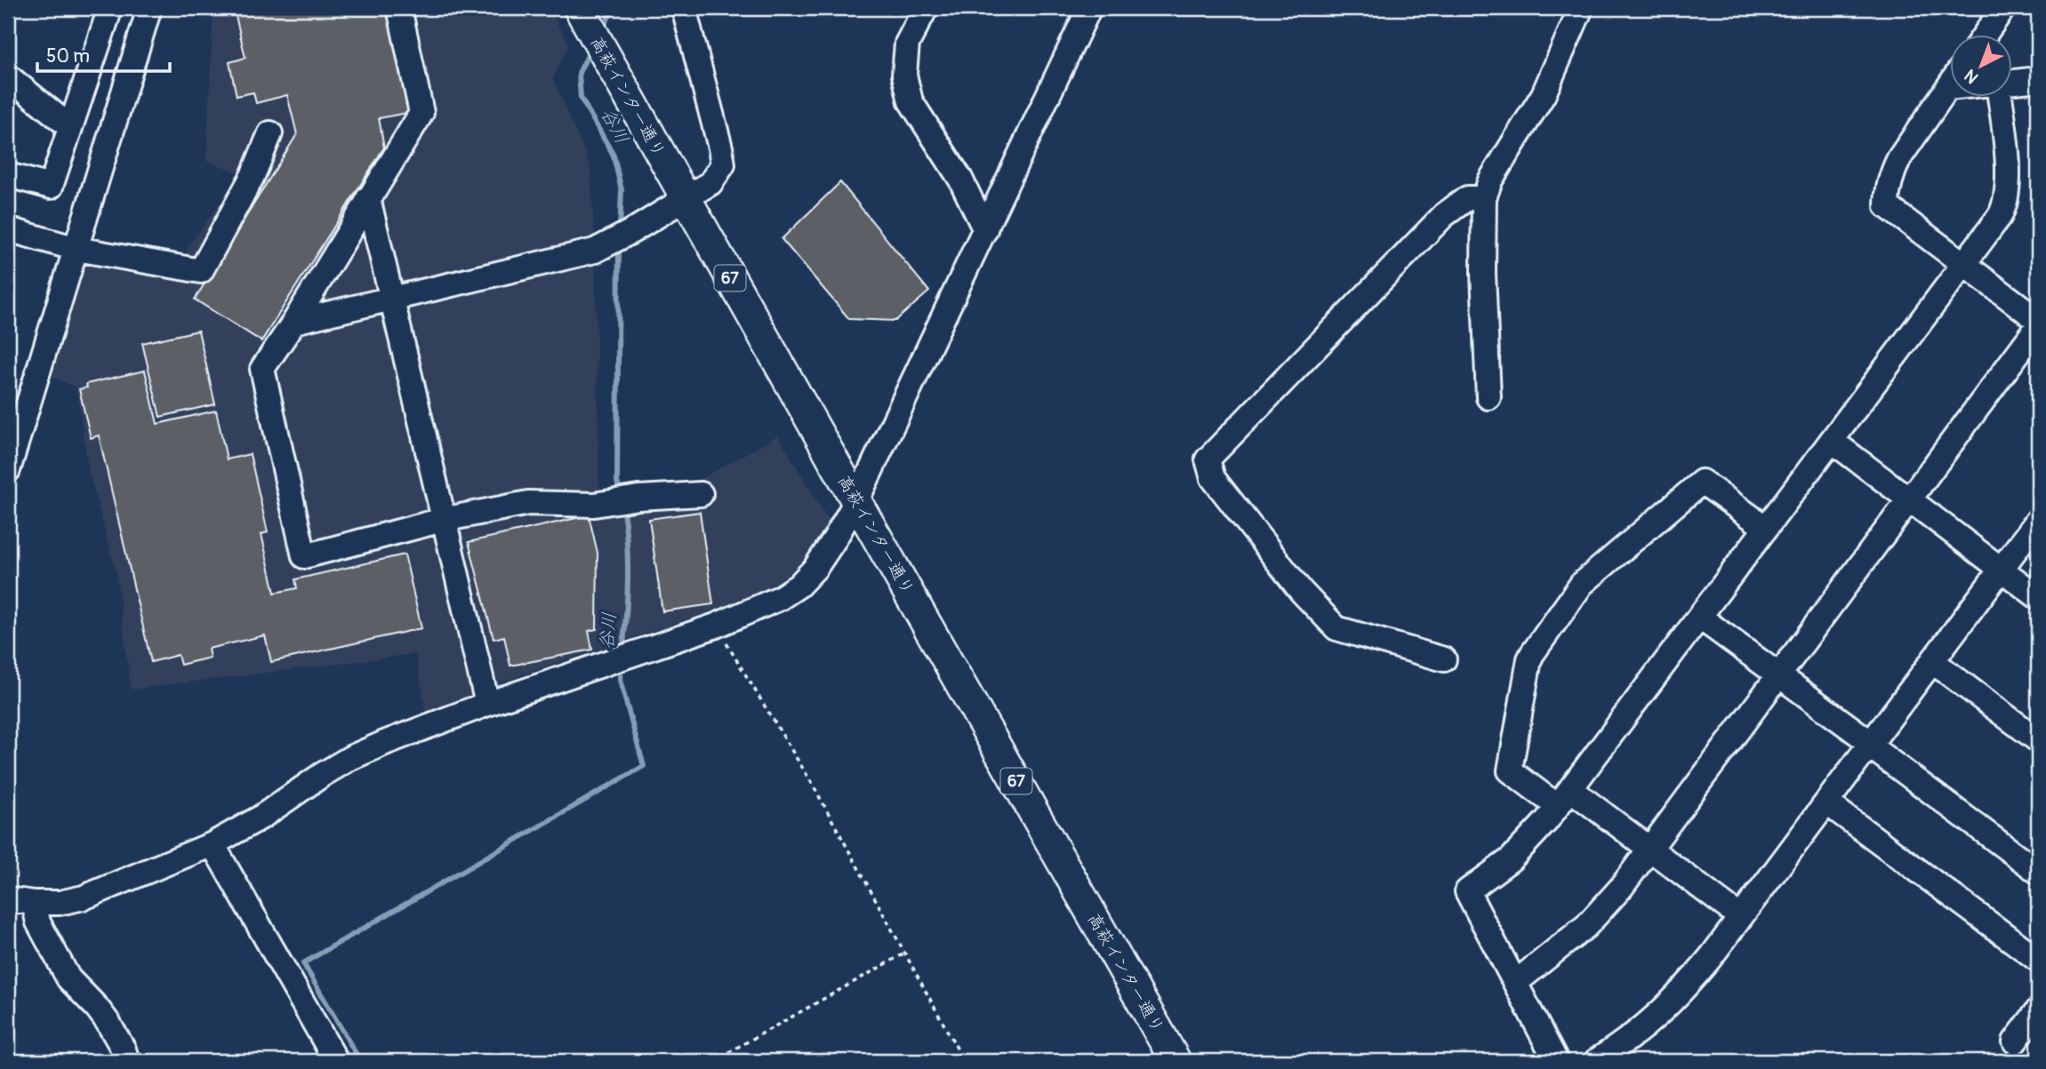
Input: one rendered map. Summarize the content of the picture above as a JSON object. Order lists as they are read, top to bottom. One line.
{"streets":{"main road":["高萩インター通り","67"]},"water":["谷川"],"scale_bar":"50 m","north":"bottom left"}
